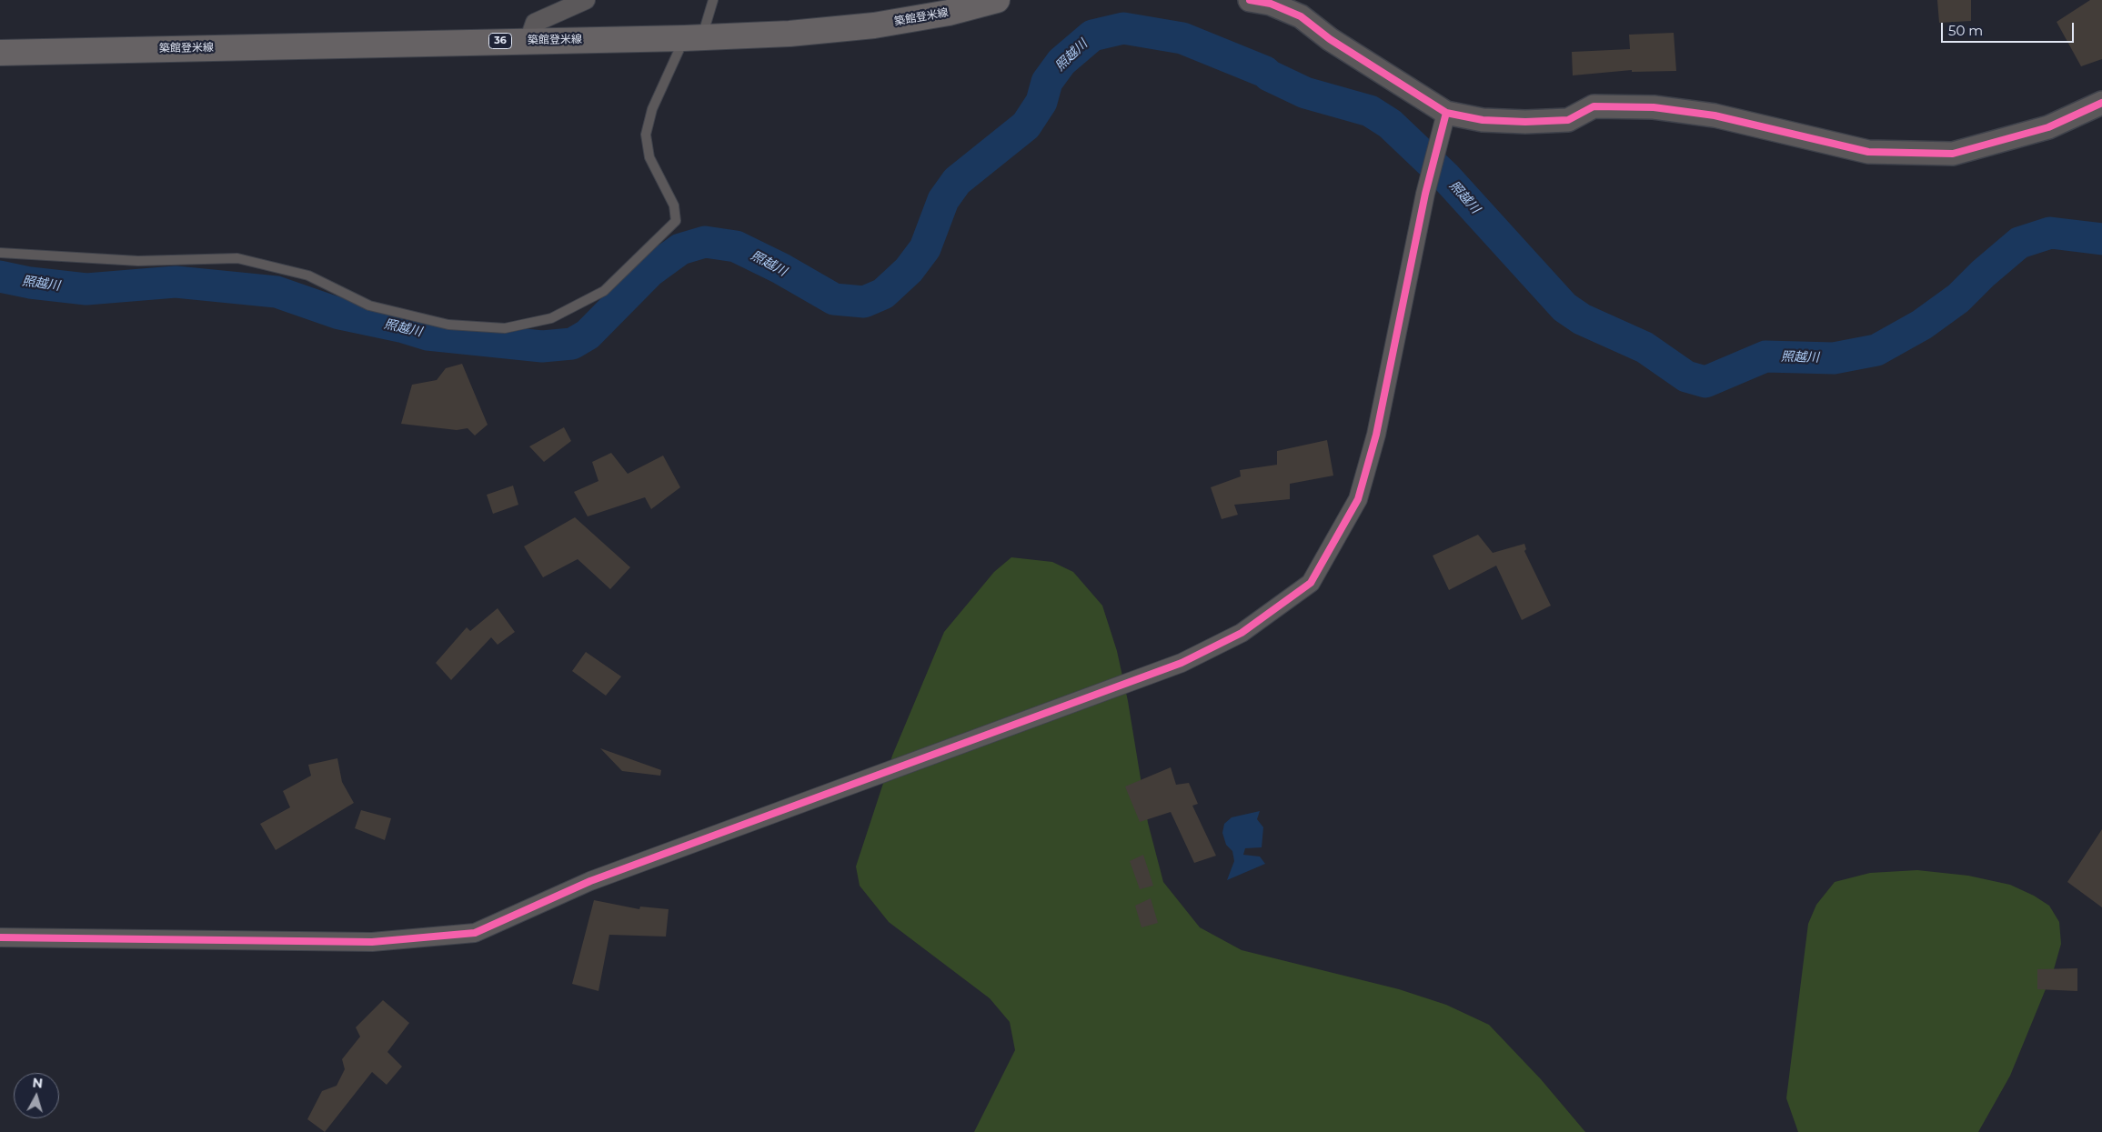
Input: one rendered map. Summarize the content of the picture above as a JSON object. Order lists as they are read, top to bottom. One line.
{"streets":{"main road":["築館登米線","36"]},"water":["照越川"],"scale_bar":"50 m","north":"top"}
